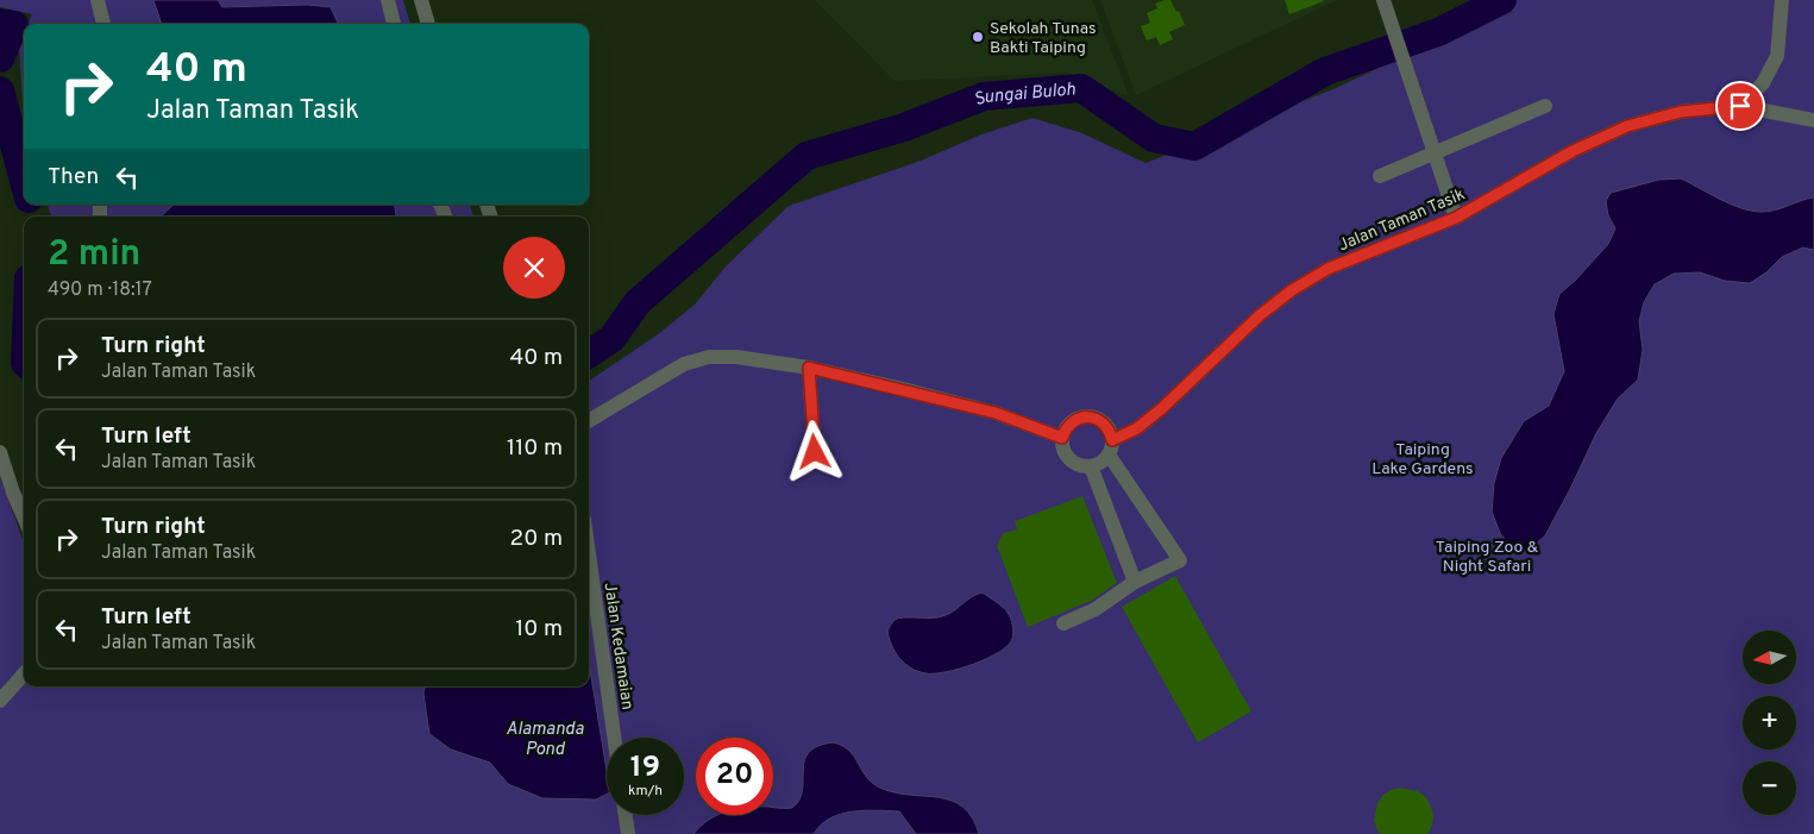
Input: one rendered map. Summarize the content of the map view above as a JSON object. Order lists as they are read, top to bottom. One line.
{"streets":{"street":["Jalan Taman Tasik","Jalan Kedamaian"]},"water":["Sungai Buloh","Alamanda Pond"],"parks":["Taiping Lake Gardens","Taiping Zoo & Night Safari"],"places":["Sekolah Tunas Bakti Taiping"],"north":"left","page":{"turn":["40 m","Jalan Taman Tasik"],"then":"Then","heading":["2 min","490 m · 18:17"],"list":[{"name":"Turn right","note":"Jalan Taman Tasik","value":"40 m"},{"name":"Turn left","note":"Jalan Taman Tasik","value":"110 m"},{"name":"Turn right","note":"Jalan Taman Tasik","value":"20 m"},{"name":"Turn left","note":"Jalan Taman Tasik","value":"10 m"}],"map_buttons":["+","−"],"speed":"19 km/h","limit":"20"}}
